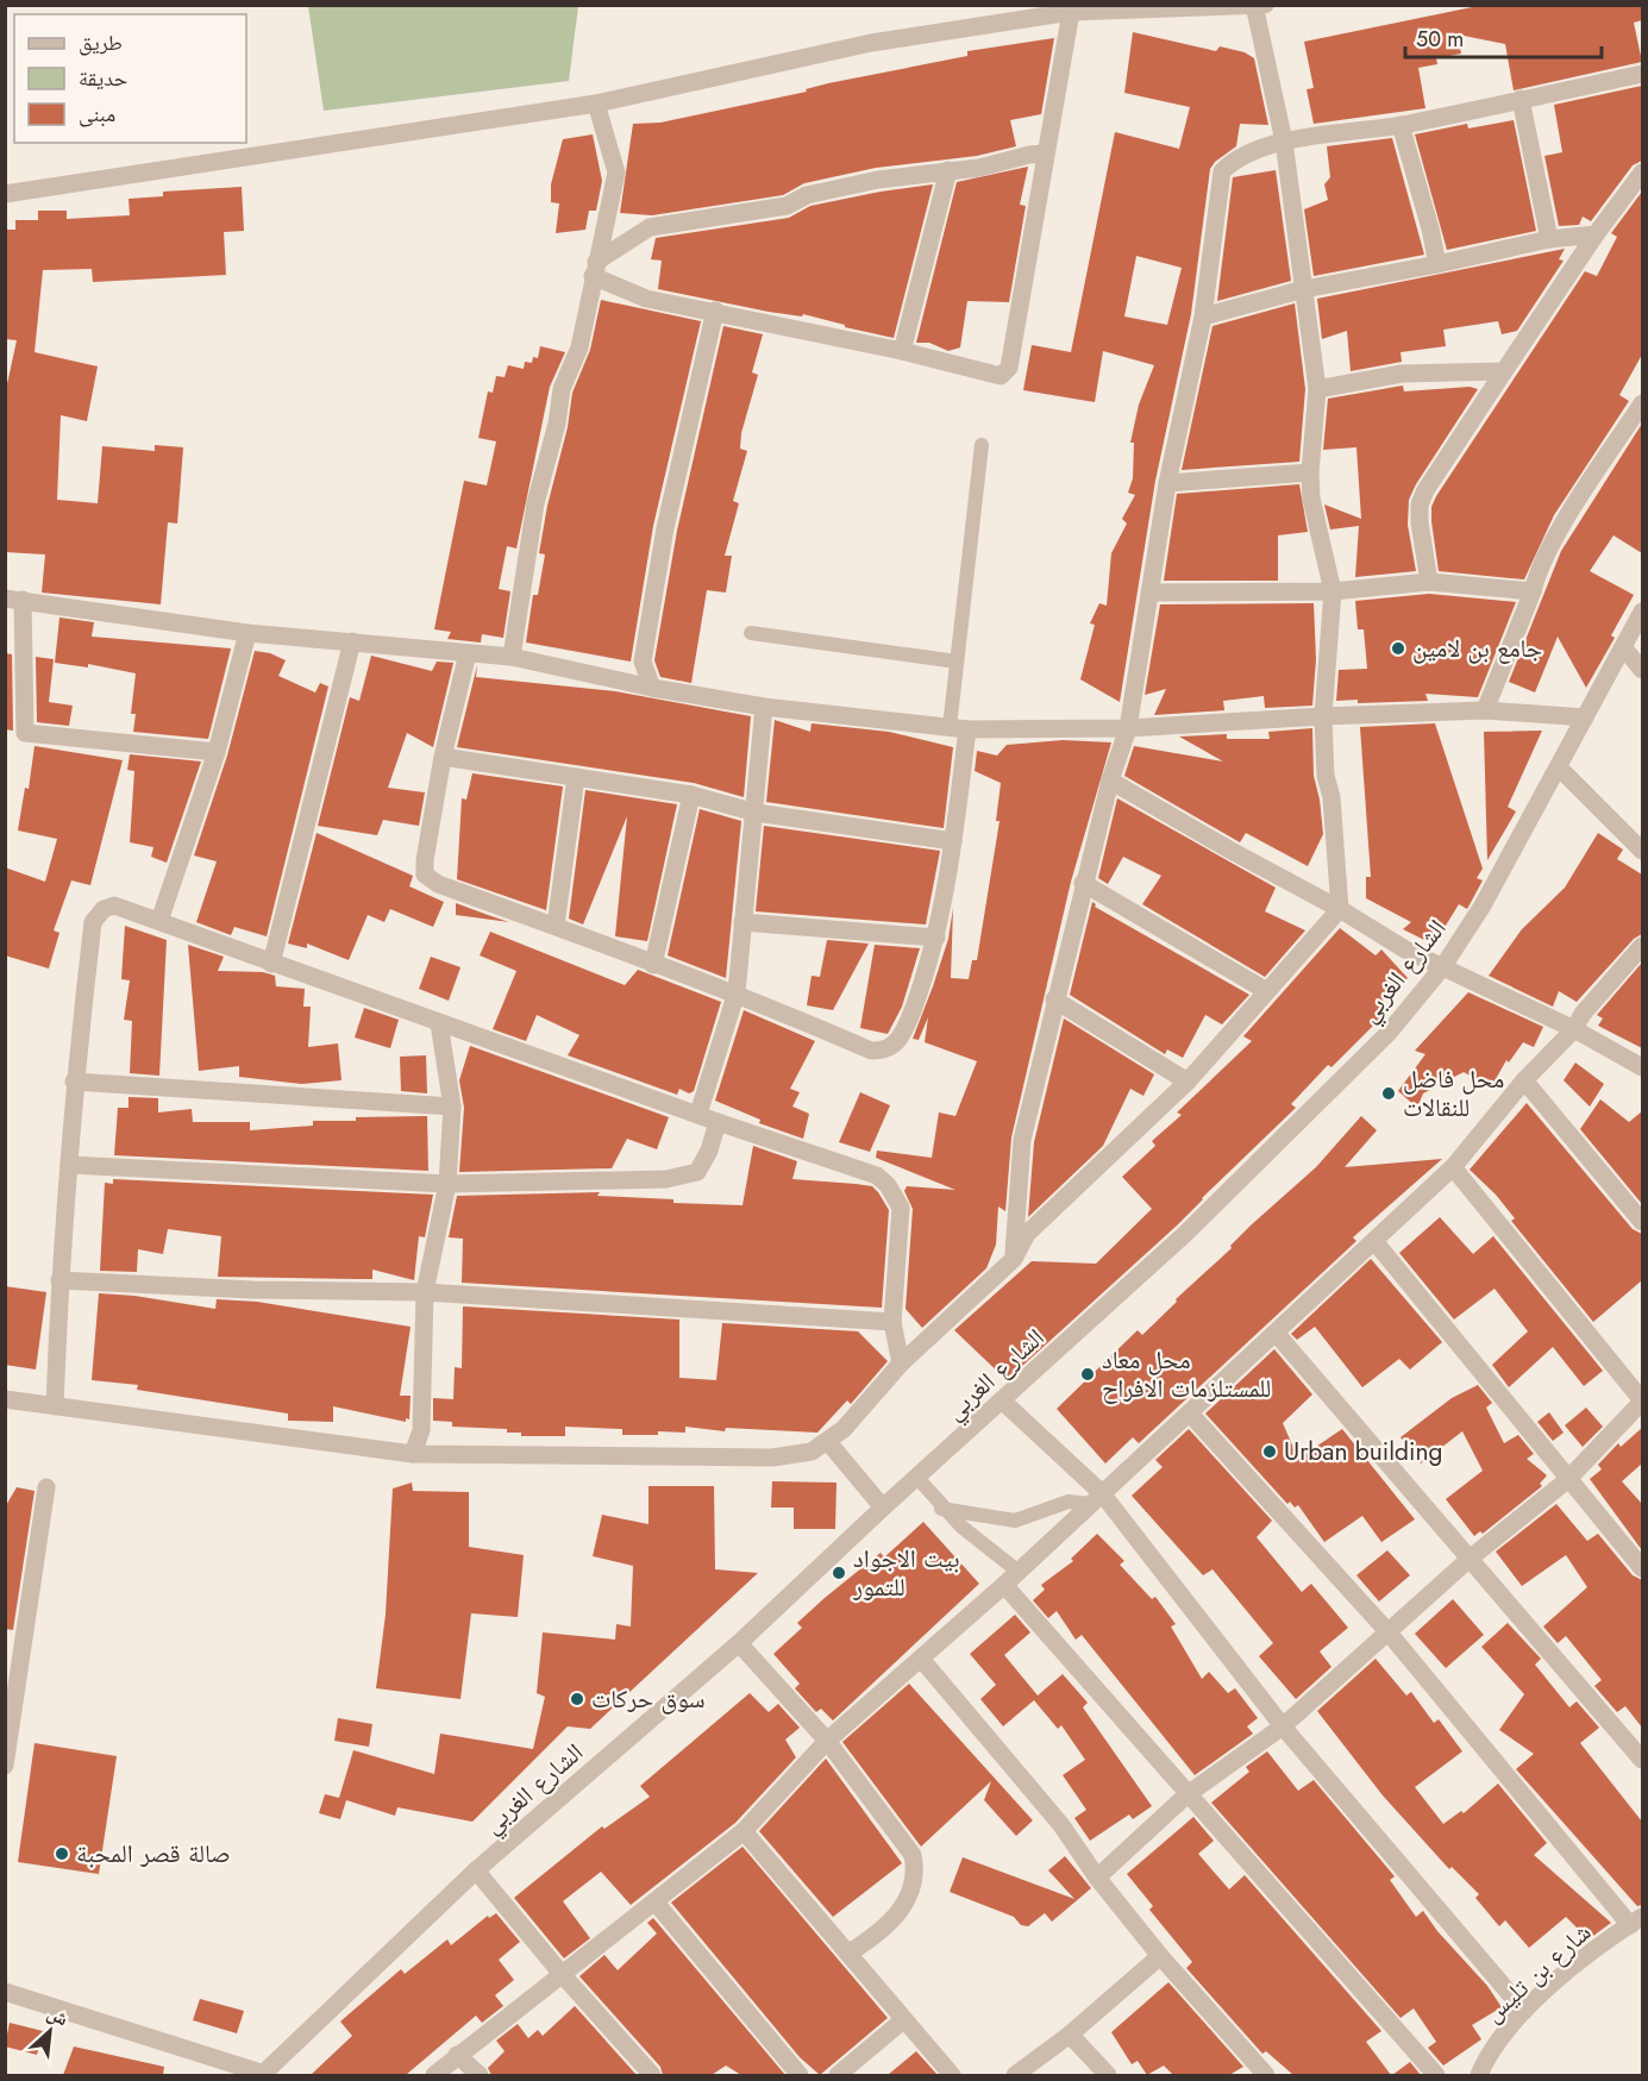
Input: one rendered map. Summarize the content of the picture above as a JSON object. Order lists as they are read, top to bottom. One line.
{"streets":{"street":["الشارع الغربي","شارع بن تليس"]},"places":["جامع بن لامين","محل فاضل للنقالات","محل معاد للمستلزمات الافراح","Urban building","بيت الاجواد للتمور","سوق حركات","صالة قصر المحبة"],"legend":["طريق","حديقة","مبنى"],"scale_bar":"50 m","north":"top right"}
